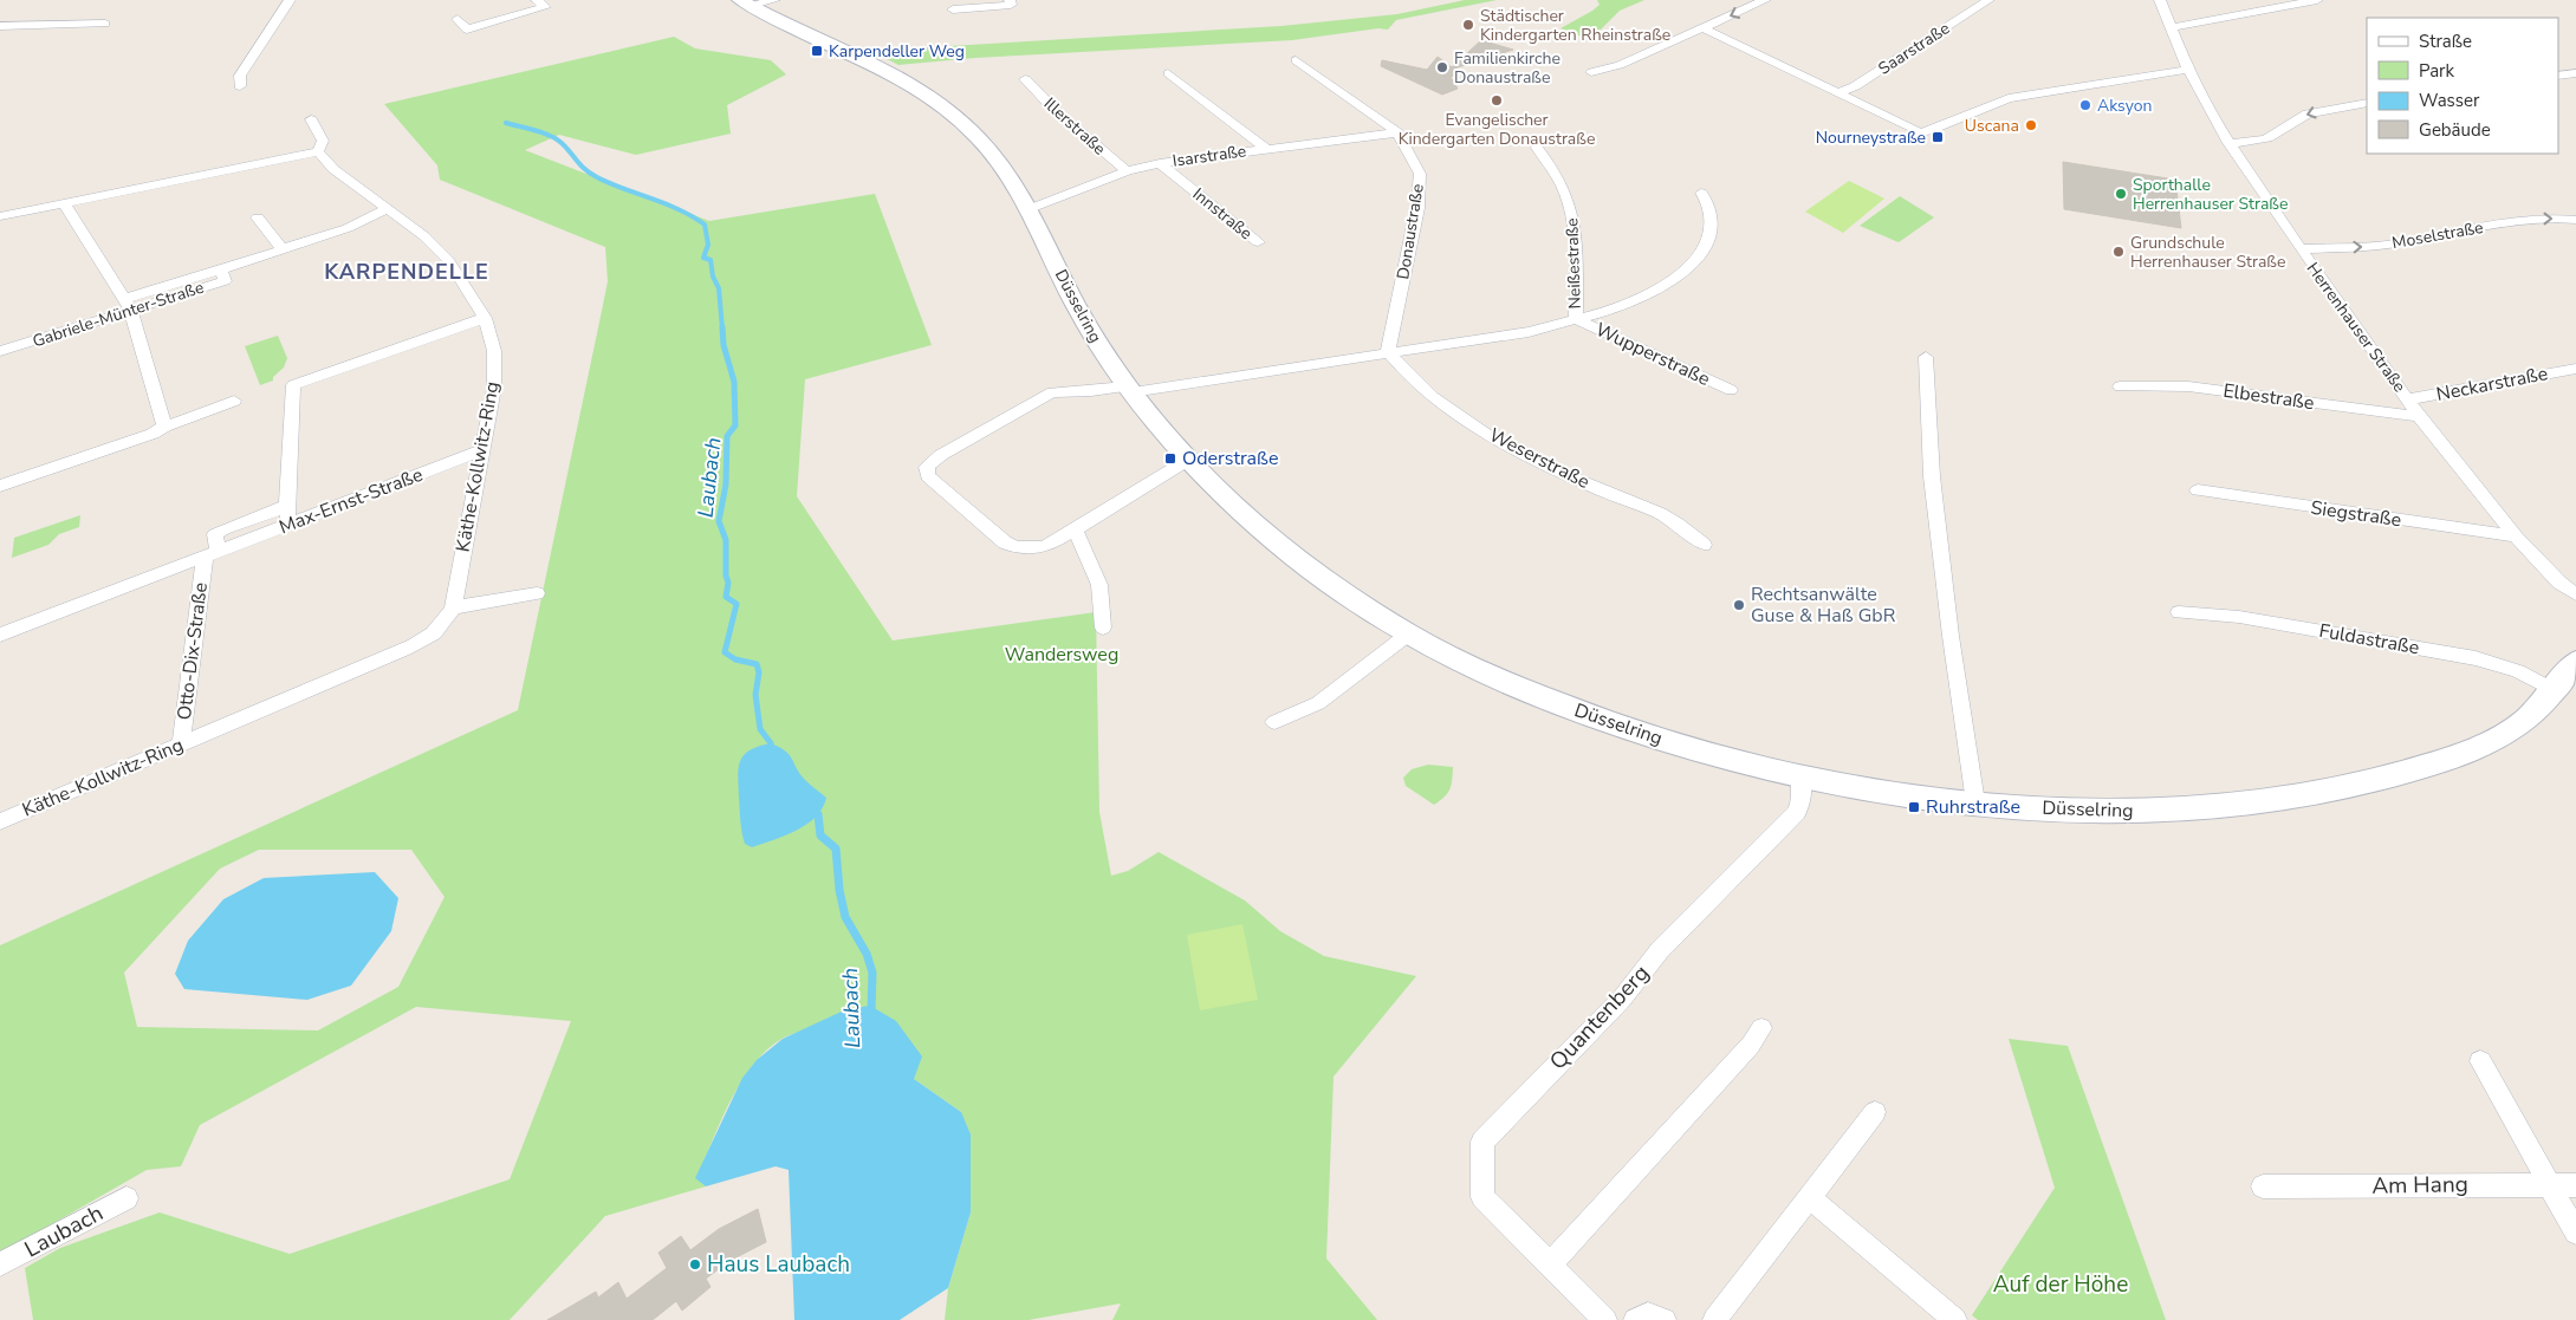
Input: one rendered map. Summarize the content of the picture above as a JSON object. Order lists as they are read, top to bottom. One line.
{"streets":{"street":["Saarstraße","Illerstraße","Isarstraße","Innstraße","Donaustraße","Moselstraße","Neißestraße","Düsselring","Gabriele-Münter-Straße","Herrenhauser Straße","Wupperstraße","Neckarstraße","Elbestraße","Weserstraße","Käthe-Kollwitz-Ring","Max-Ernst-Straße","Siegstraße","Fuldastraße","Otto-Dix-Straße","Quantenberg","Am Hang","Laubach"]},"crossings":[["Illerstraße","Isarstraße"],["Isarstraße","Innstraße"],["Isarstraße","Donaustraße"],["Isarstraße","Düsselring"],["Donaustraße","Weserstraße"],["Moselstraße","Herrenhauser Straße"],["Neißestraße","Wupperstraße"],["Düsselring","Fuldastraße"],["Düsselring","Quantenberg"],["Gabriele-Münter-Straße","Käthe-Kollwitz-Ring"],["Herrenhauser Straße","Neckarstraße"],["Herrenhauser Straße","Elbestraße"],["Herrenhauser Straße","Siegstraße"],["Käthe-Kollwitz-Ring","Max-Ernst-Straße"],["Käthe-Kollwitz-Ring","Otto-Dix-Straße"],["Max-Ernst-Straße","Otto-Dix-Straße"]],"districts":["KARPENDELLE"],"water":["Laubach"],"parks":["Wandersweg","Auf der Höhe"],"places":{"other":["Städtischer Kindergarten Rheinstraße","Familienkirche Donaustraße","Evangelischer Kindergarten Donaustraße","Aksyon","Uscana","Sporthalle Herrenhauser Straße","Grundschule Herrenhauser Straße","Rechtsanwälte Guse & Haß GbR","Haus Laubach"],"transit":["Karpendeller Weg","Nourneystraße","Oderstraße","Ruhrstraße"]},"legend":["Straße","Park","Wasser","Gebäude"]}
